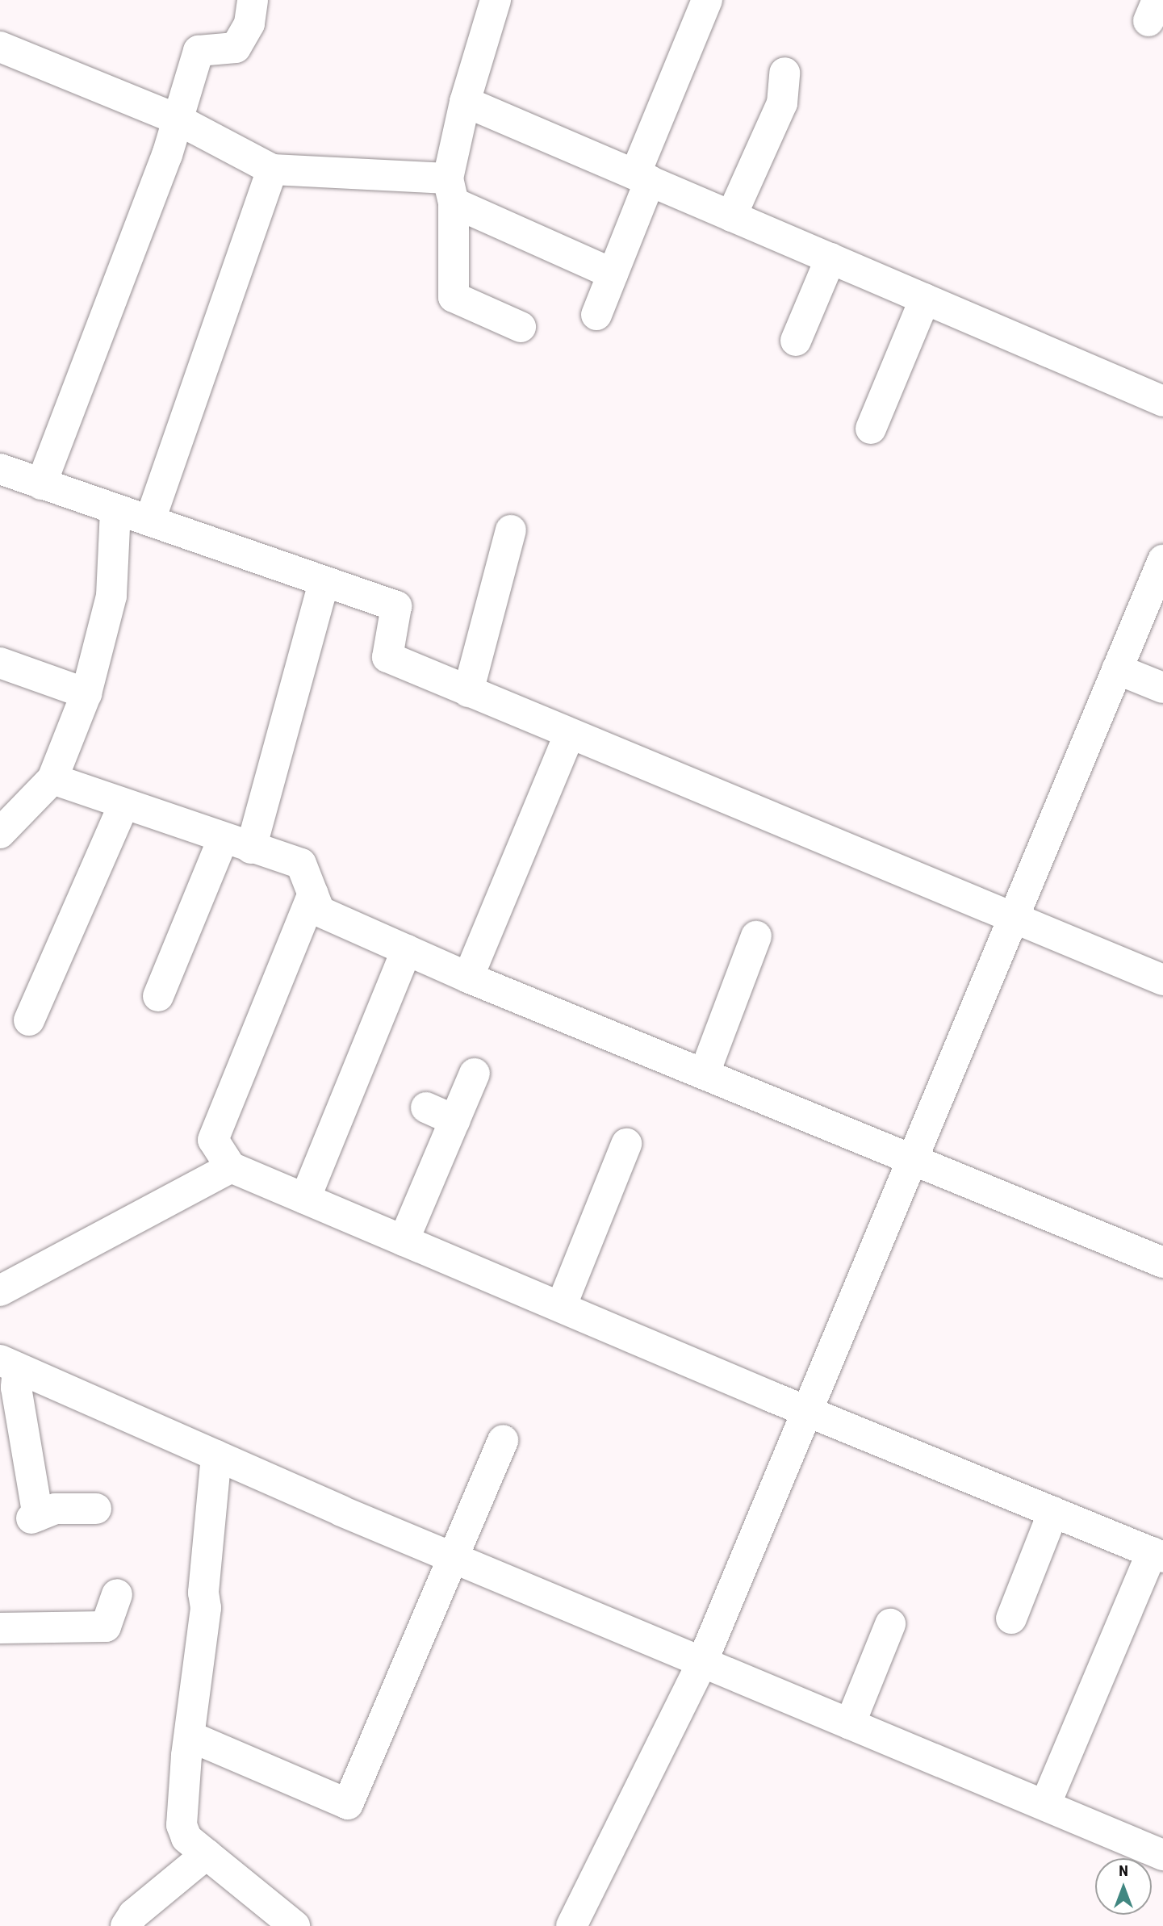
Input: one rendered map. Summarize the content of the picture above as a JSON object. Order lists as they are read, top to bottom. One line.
{"north":"top"}
